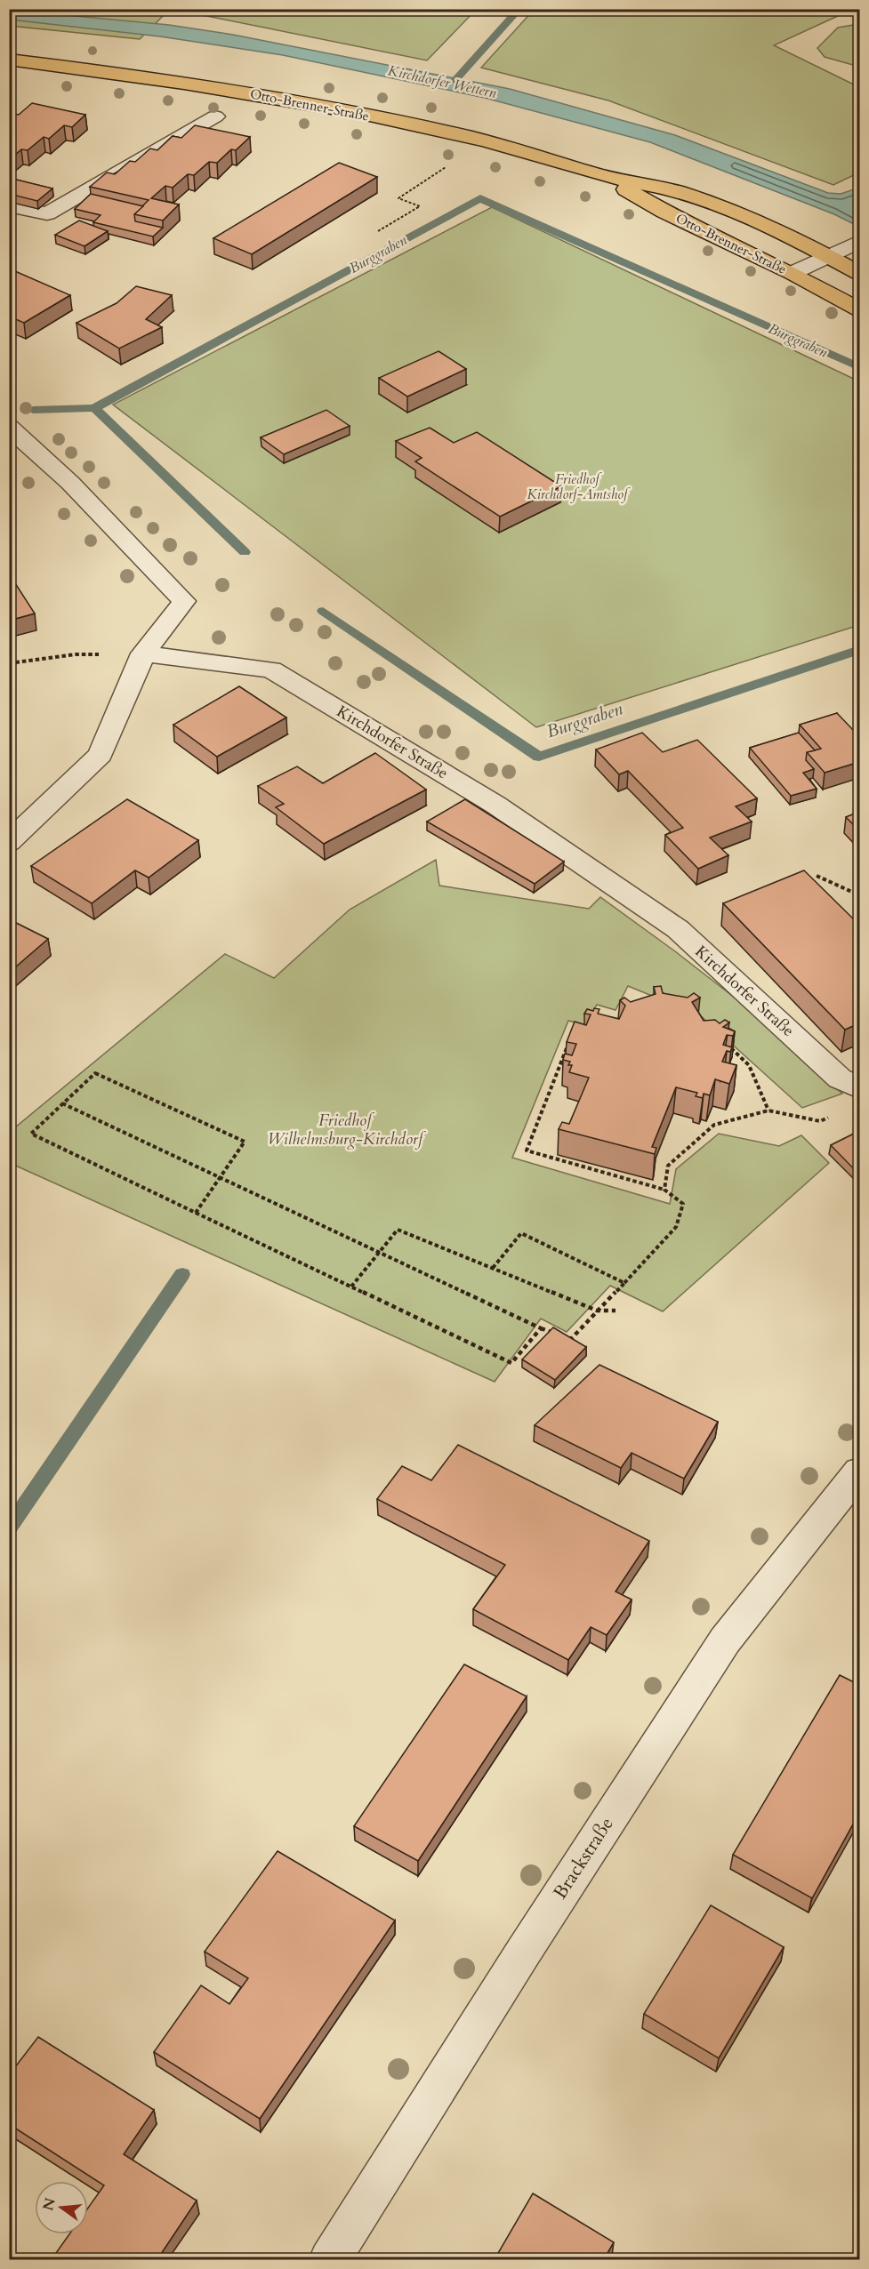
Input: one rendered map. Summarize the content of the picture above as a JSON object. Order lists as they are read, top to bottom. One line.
{"streets":{"main road":["Otto-Brenner-Straße"],"street":["Kirchdorfer Straße","Brackstraße"]},"water":["Kirchdorfer Wettern","Burggraben"],"parks":["Friedhof Kirchdorf-Amtshof","Friedhof Wilhelmsburg-Kirchdorf"],"north":"left"}
